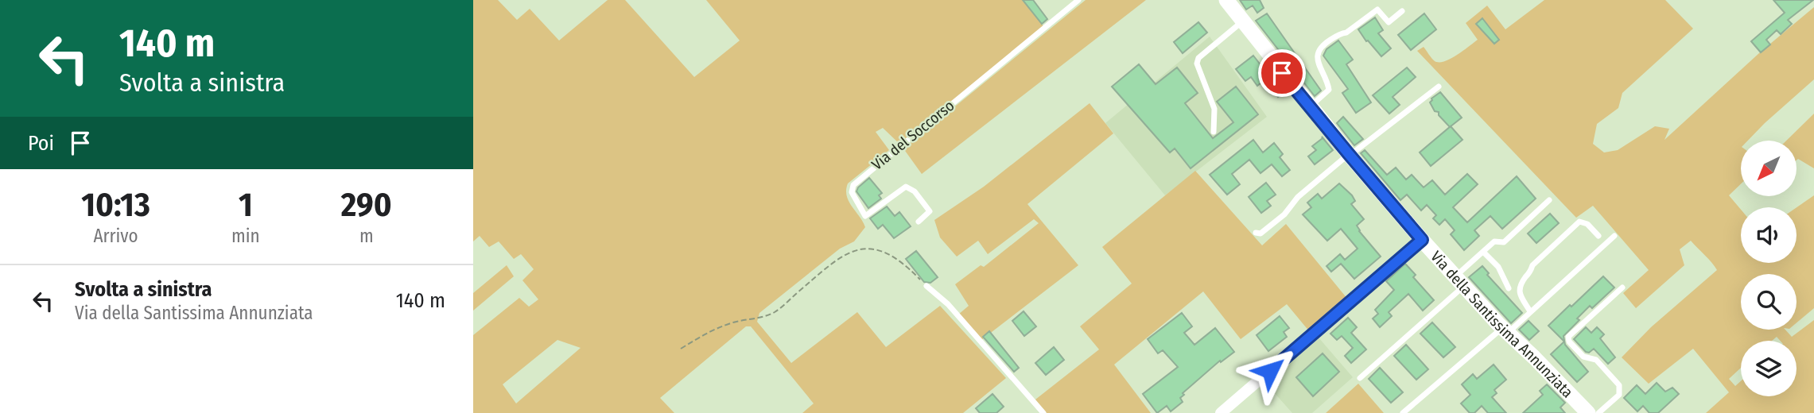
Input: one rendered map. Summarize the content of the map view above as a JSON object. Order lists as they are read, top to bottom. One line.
{"streets":{"street":["Via della Santissima Annunziata"],"lane":["Via del Soccorso"]},"north":"bottom left","page":{"turn":["140 m","Svolta a sinistra"],"then":"Poi","eta":["10:13","Arrivo","1","min","290","m"],"list":[{"name":"Svolta a sinistra","note":"Via della Santissima Annunziata","value":"140 m"}]}}
